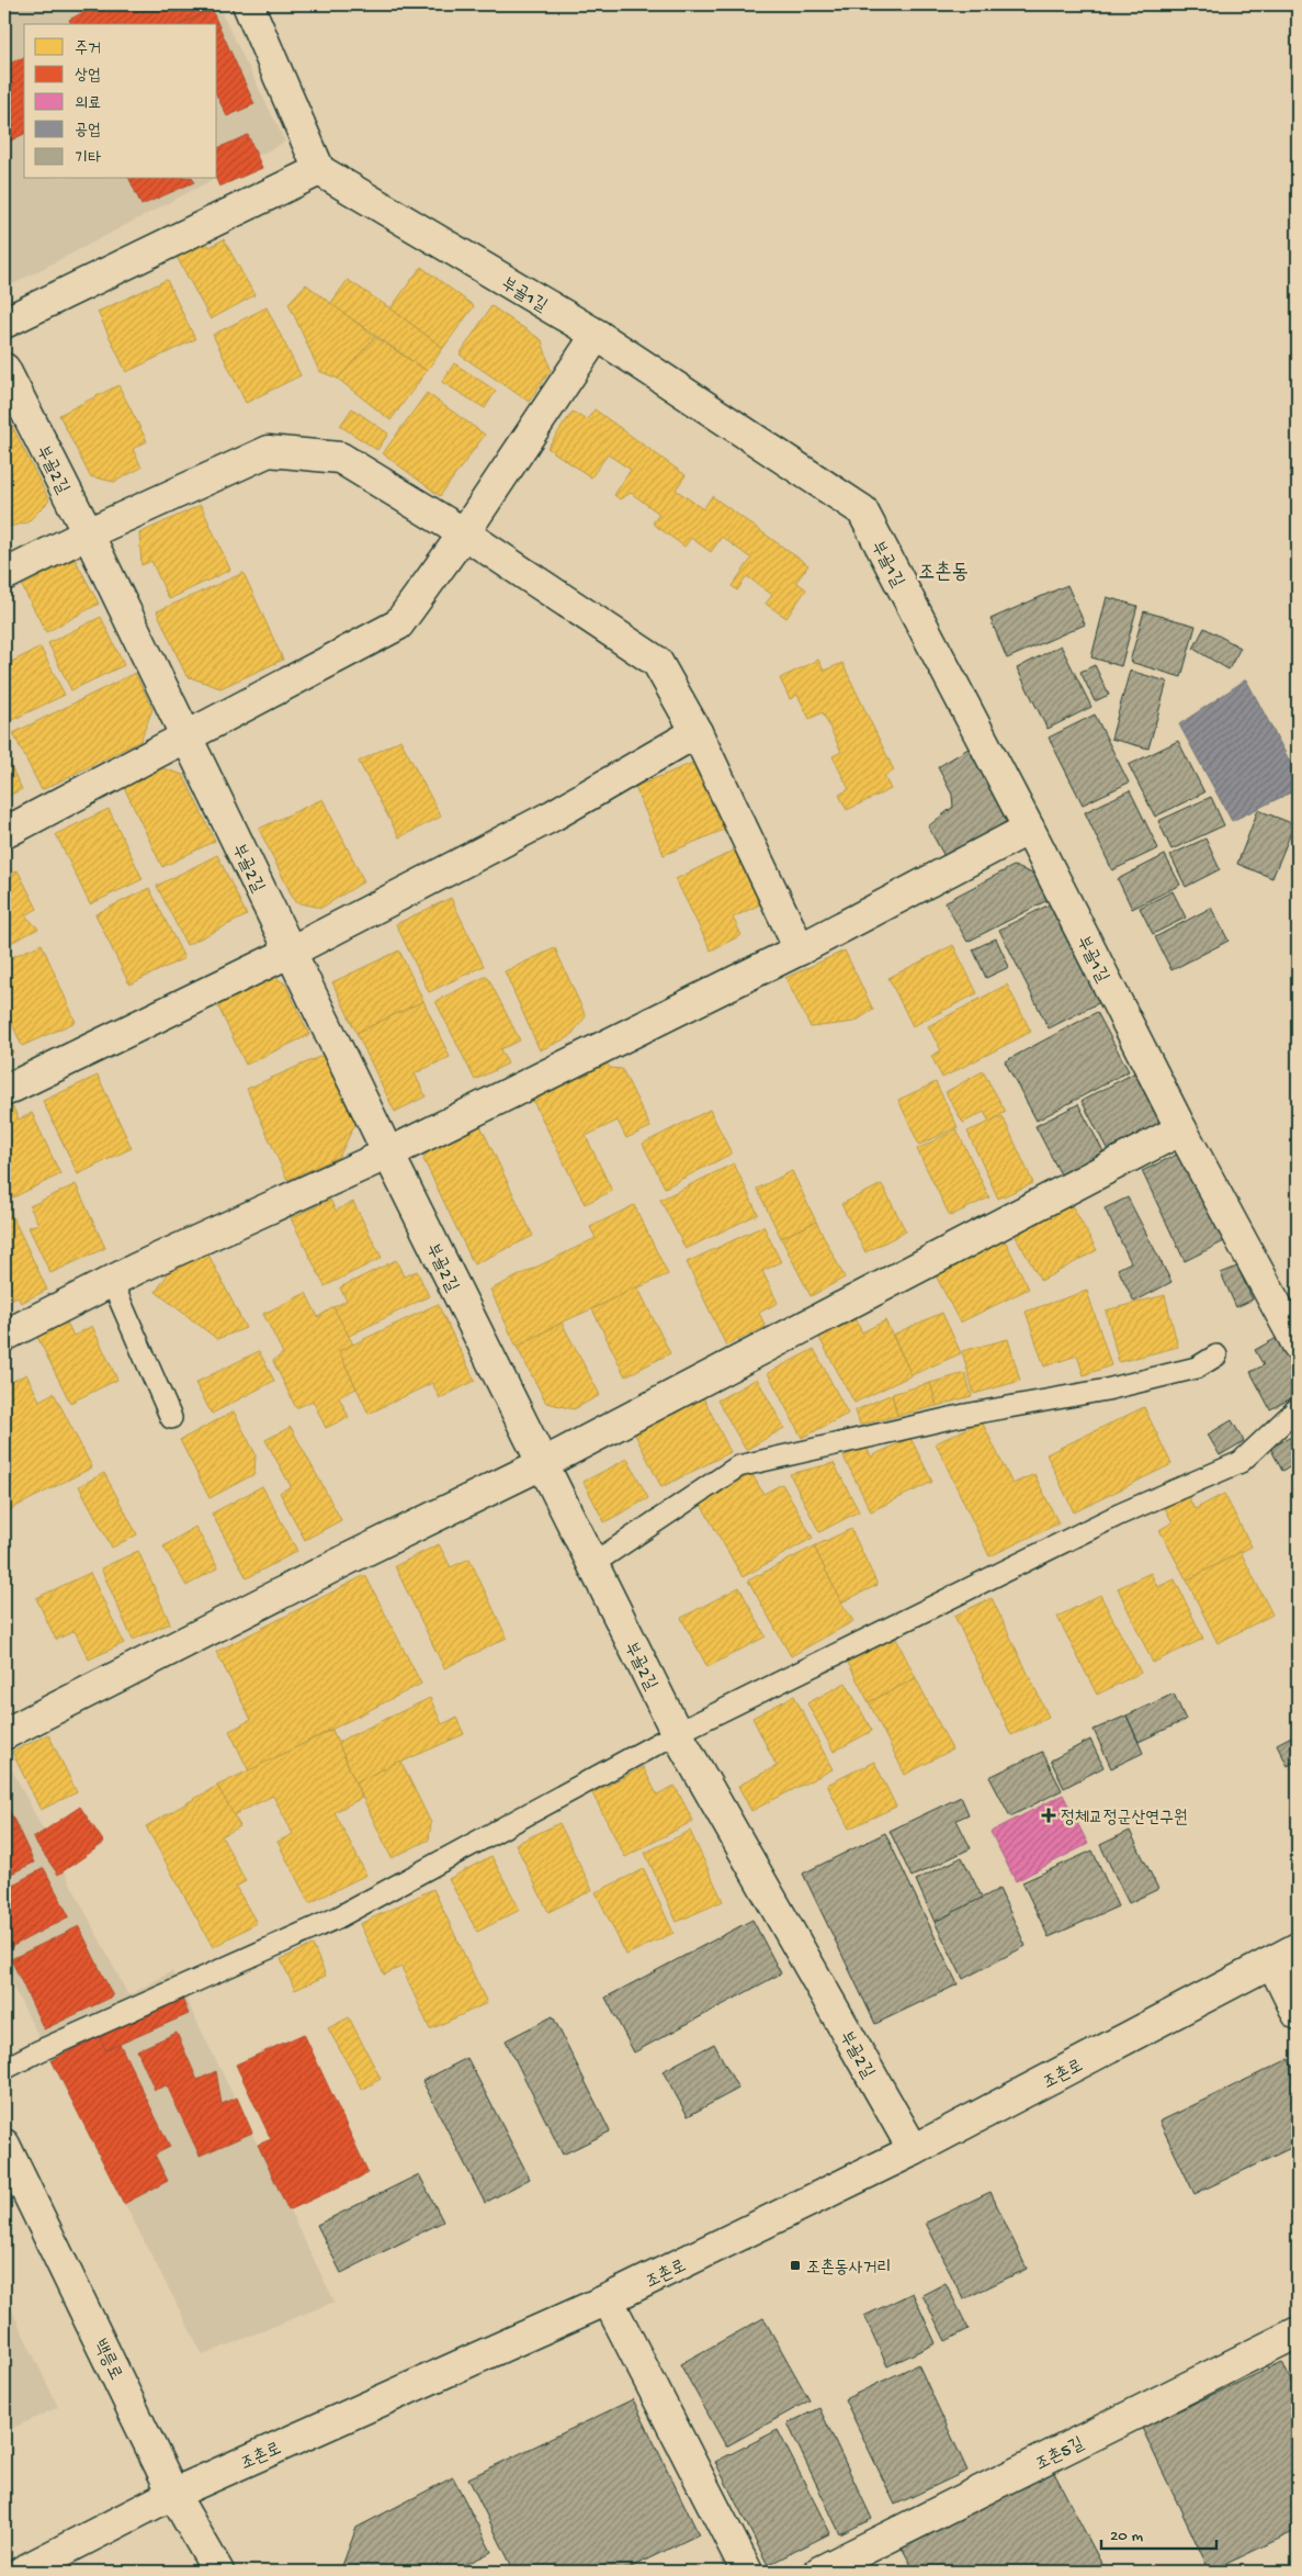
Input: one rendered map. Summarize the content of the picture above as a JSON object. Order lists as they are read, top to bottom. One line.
{"streets":{"street":["부골1길","부골2길","조촌로","백릉로","조촌5길"]},"crossings":[["부골2길","조촌로"],["조촌로","백릉로"]],"districts":["조촌동"],"places":{"health":["정체교정군산연구원"],"transit":["조촌동사거리"]},"legend":["주거","상업","의료","공업","기타"],"scale_bar":"20 m"}
